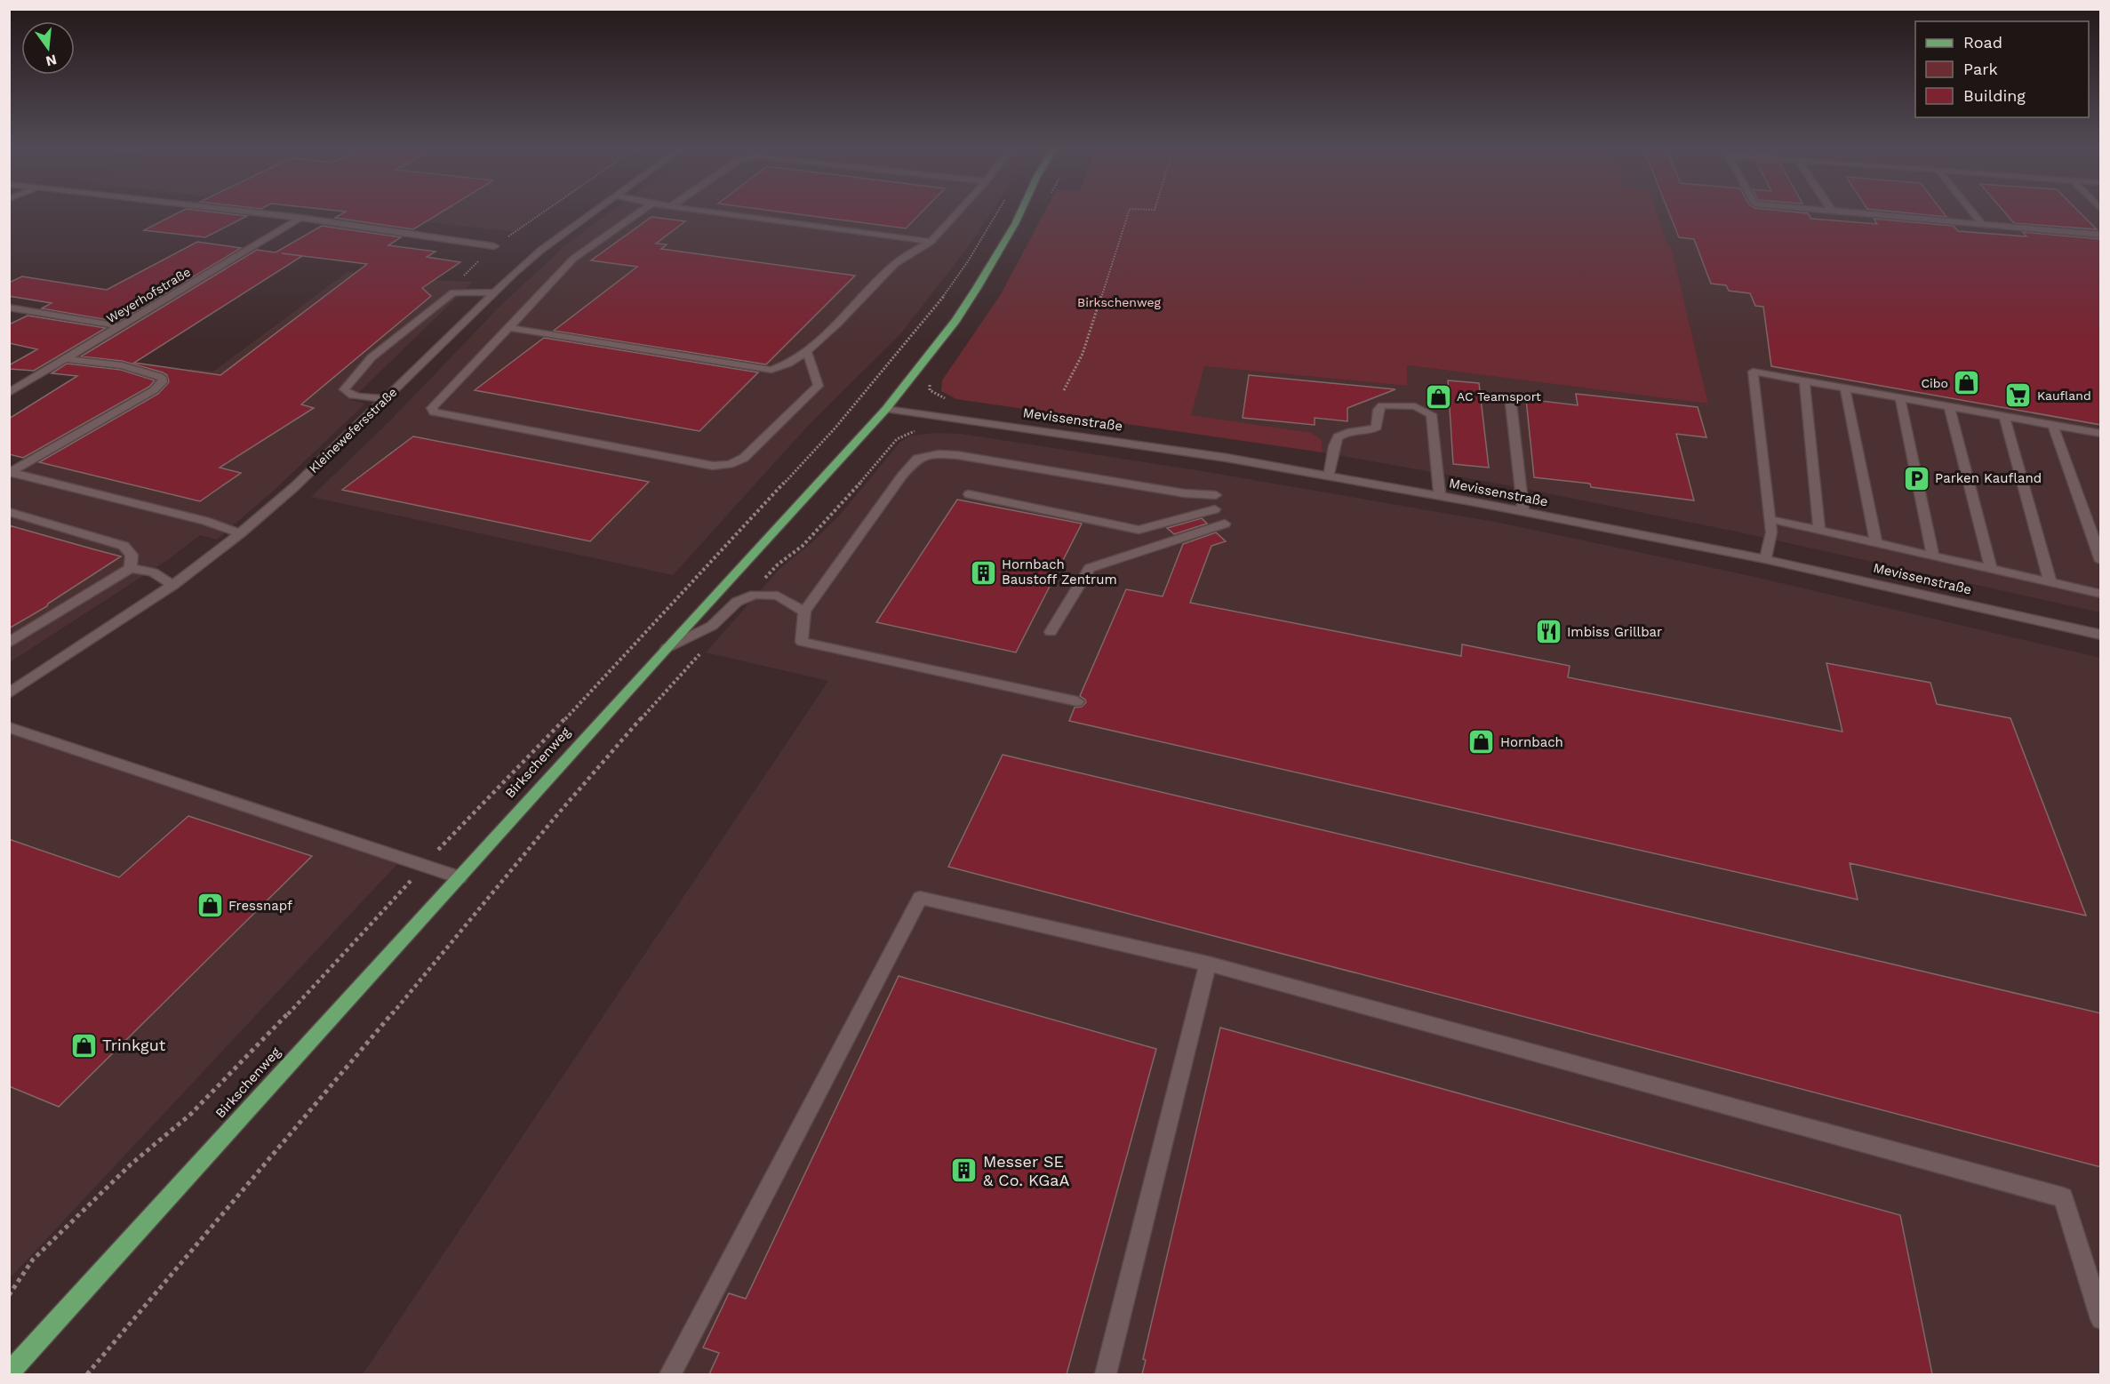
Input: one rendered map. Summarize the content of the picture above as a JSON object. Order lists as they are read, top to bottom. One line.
{"streets":{"main road":["Birkschenweg"],"street":["Weyerhofstraße","Mevissenstraße","Kleinewefersstraße"]},"crossings":[["Mevissenstraße","Birkschenweg"]],"parks":["Birkschenweg"],"places":{"shop":["Cibo","AC Teamsport","Hornbach","Fressnapf","Trinkgut"],"supermarket":["Kaufland"],"parking":["Parken Kaufland"],"building":["Hornbach Baustoff Zentrum","Messer SE & Co. KGaA"],"restaurant":["Imbiss Grillbar"]},"legend":["Road","Park","Building"],"north":"bottom"}
